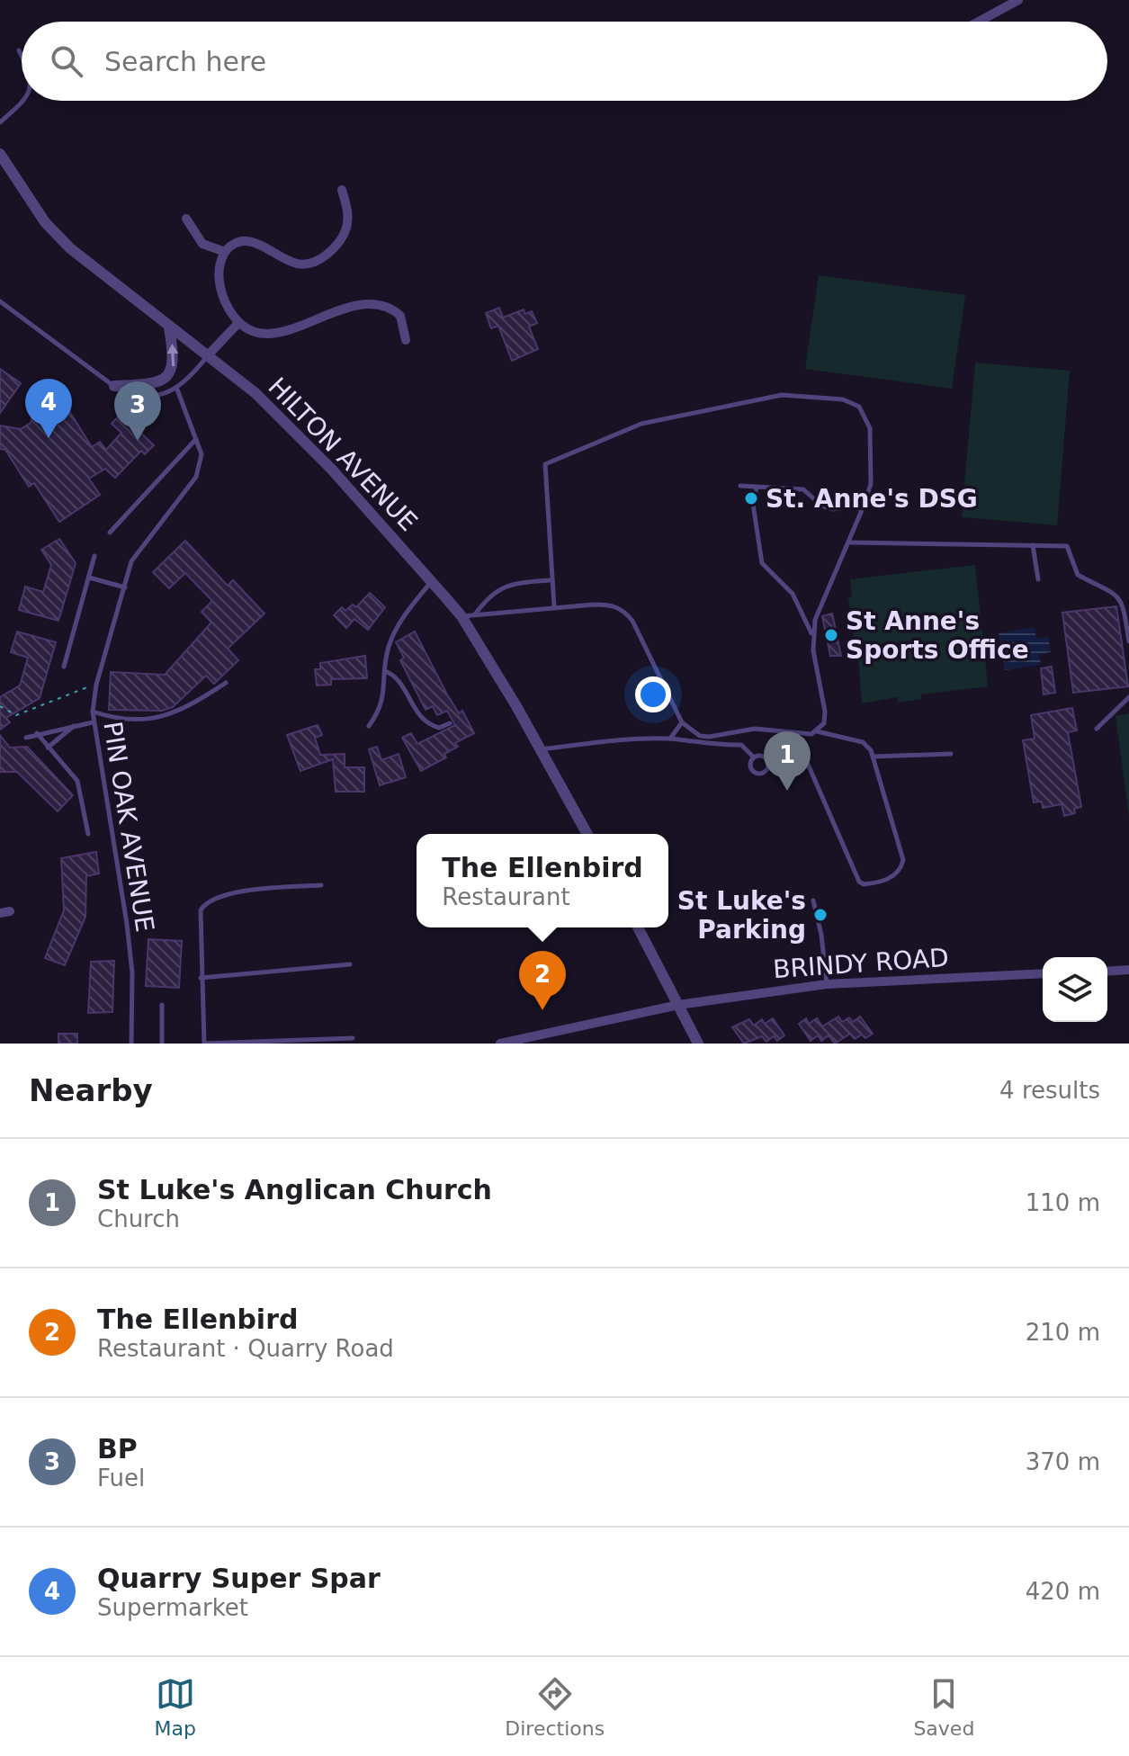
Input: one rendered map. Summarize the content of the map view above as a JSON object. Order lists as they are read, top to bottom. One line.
{"streets":{"street":["HILTON AVENUE","BRINDY ROAD"],"lane":["PIN OAK AVENUE"]},"places":["St. Anne's DSG","St Anne's Sports Office","St Luke's Parking"],"page":{"search":"Search here","pins":["4","3","1","2"],"popup":["The Ellenbird","Restaurant"],"heading":["Nearby","4 results"],"list":[{"mark":"1","name":"St Luke's Anglican Church","note":"Church","value":"110 m"},{"mark":"2","name":"The Ellenbird","note":"Restaurant · Quarry Road","value":"210 m"},{"mark":"3","name":"BP","note":"Fuel","value":"370 m"},{"mark":"4","name":"Quarry Super Spar","note":"Supermarket","value":"420 m"}],"nav":["Map","Directions","Saved"]}}
